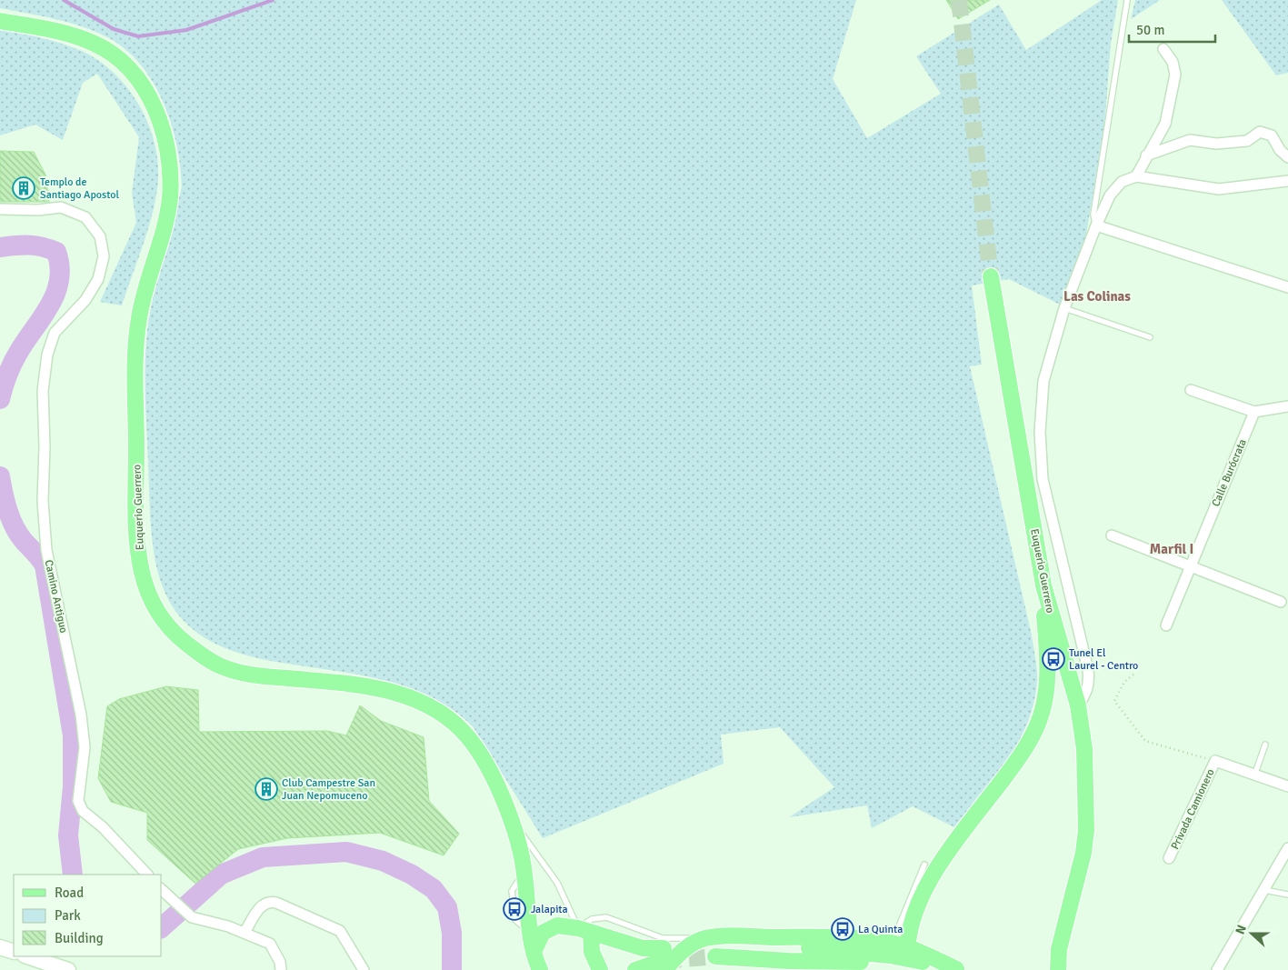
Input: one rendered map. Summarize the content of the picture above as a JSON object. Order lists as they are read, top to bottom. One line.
{"streets":{"main road":["Euquerio Guerrero"],"street":["Calle Burócrata","Camino Antiguo","Privada Camionero"]},"districts":["Las Colinas","Marfil I"],"places":{"building":["Templo de Santiago Apostol","Club Campestre San Juan Nepomuceno"],"bus stop":["Tunel El Laurel - Centro","Jalapita","La Quinta"]},"legend":["Road","Park","Building"],"scale_bar":"50 m","north":"left"}
